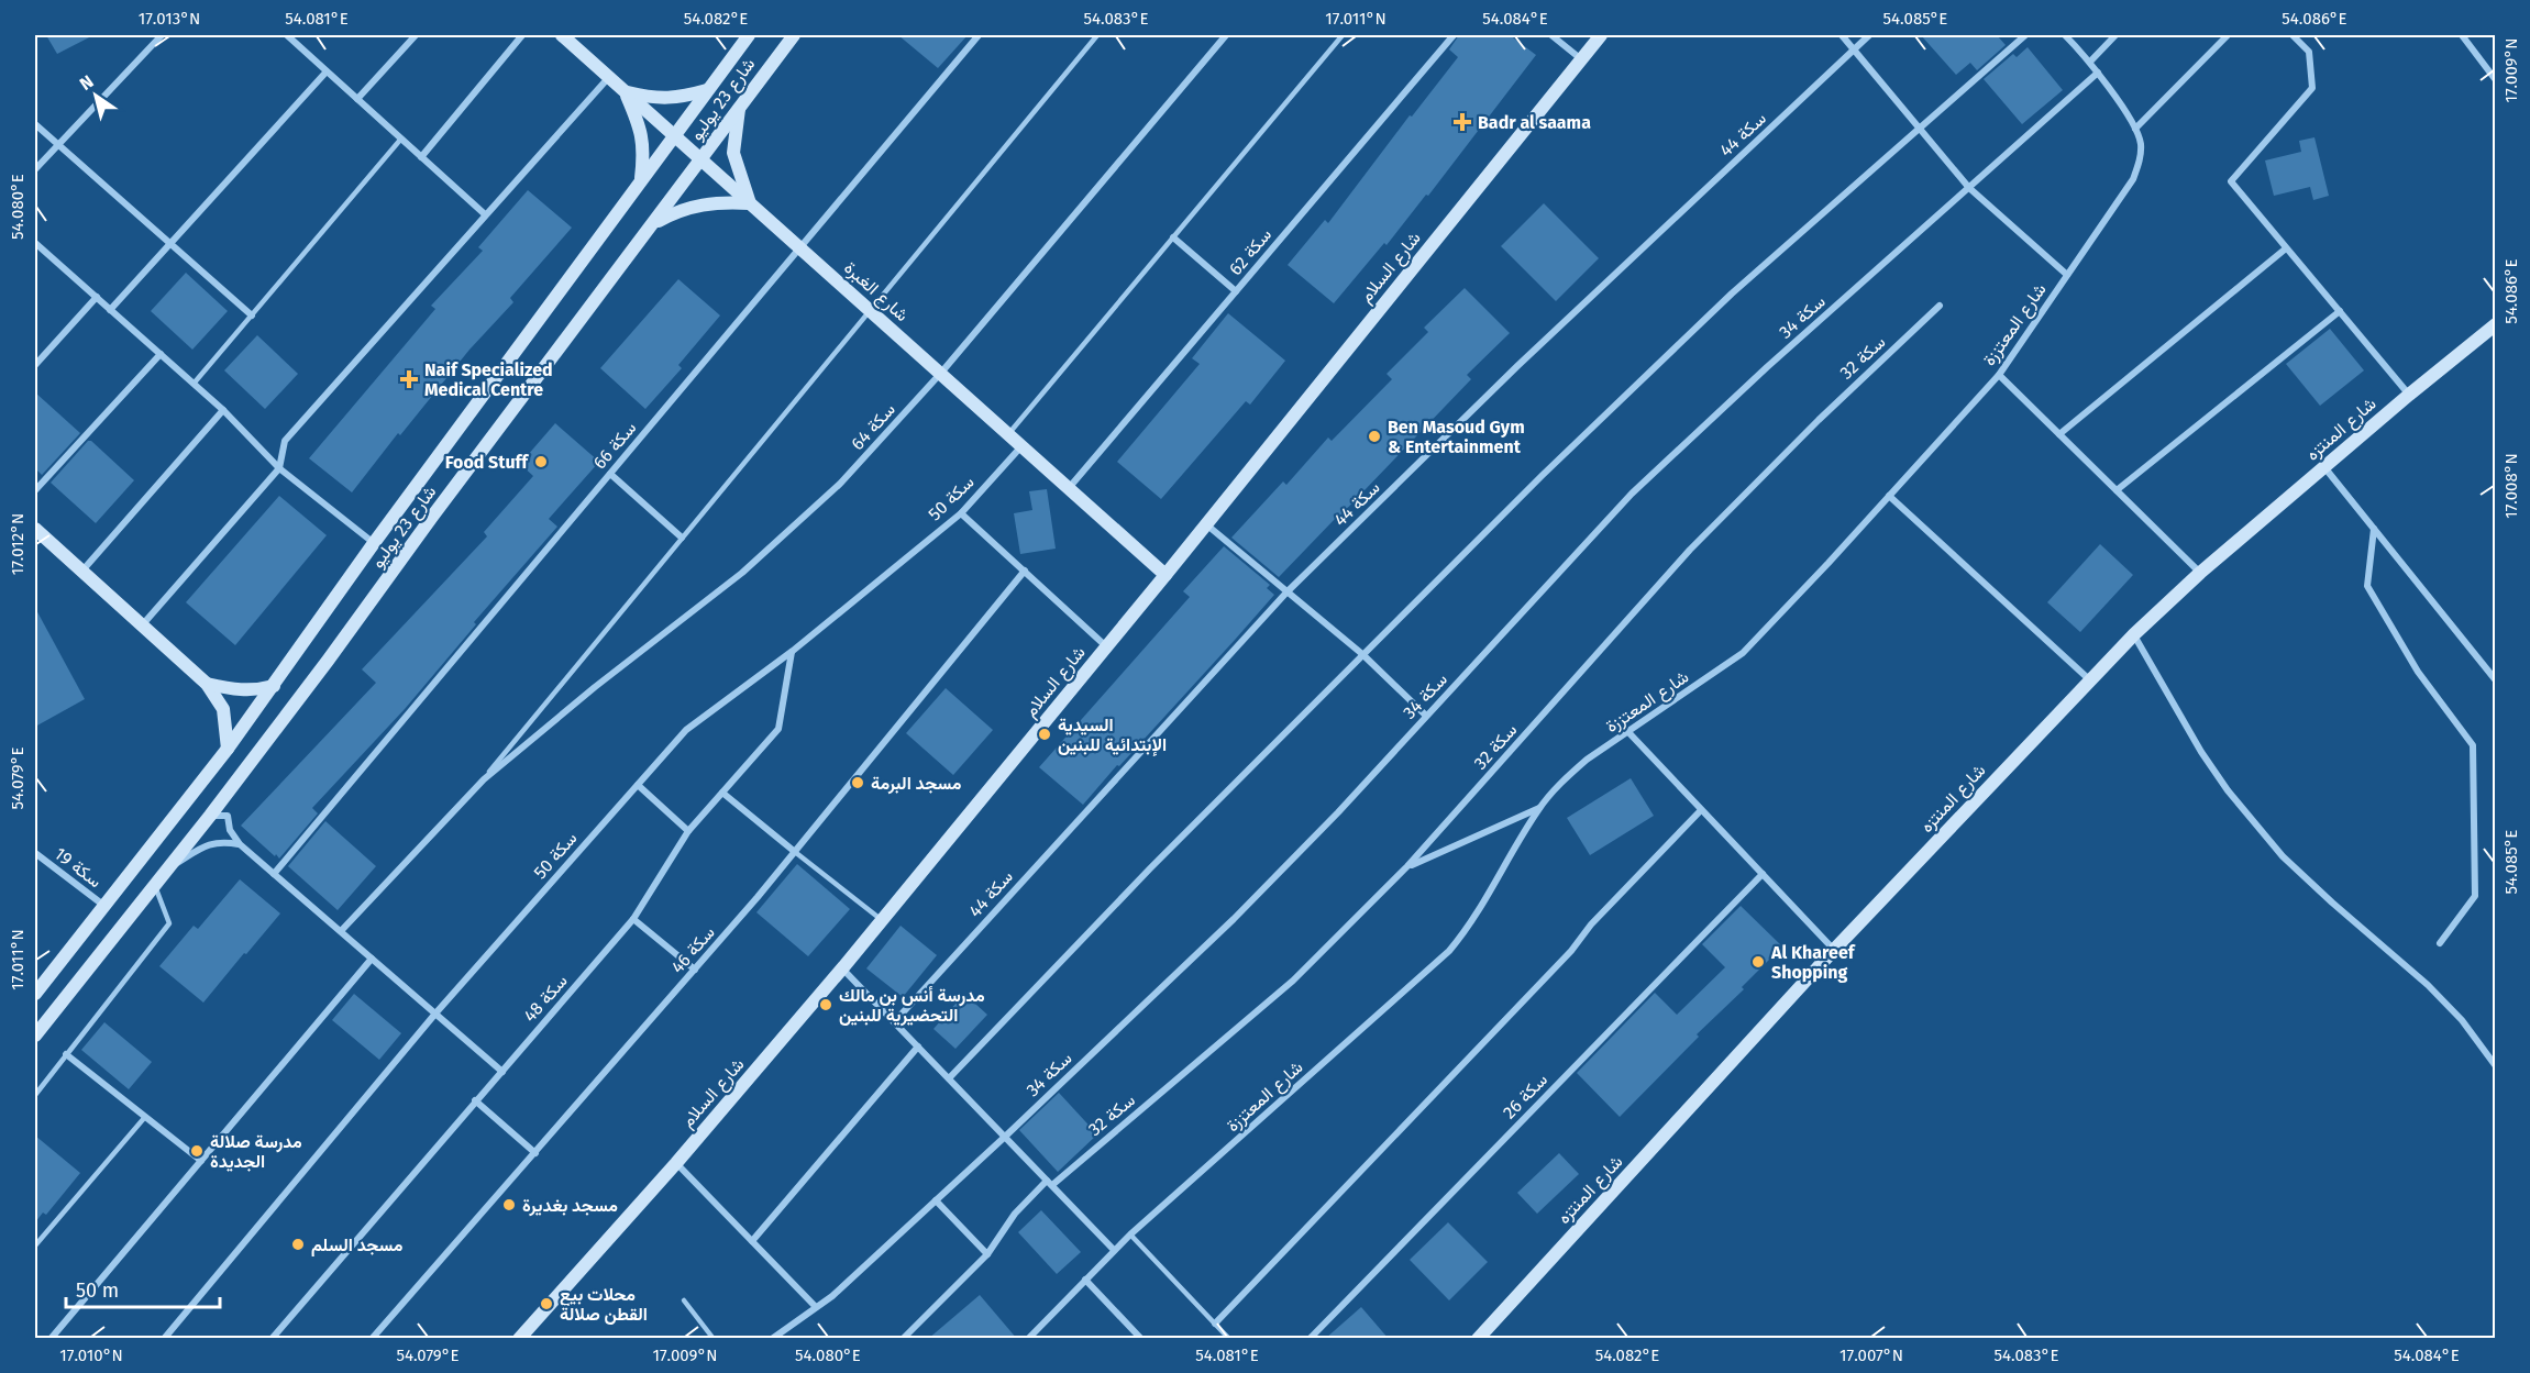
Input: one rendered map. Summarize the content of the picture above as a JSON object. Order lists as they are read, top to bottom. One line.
{"streets":{"street":["شارع 23 يوليو","سكة 44","سكة 62","شارع السلام","شارع الغبرة","سكة 34","شارع المعتززة","سكة 32","سكة 64","شارع المنتزه","سكة 66","سكة 50","سكة 19","سكة 46","سكة 48","سكة 26"]},"crossings":[["شارع 23 يوليو","شارع الغبرة"],["شارع 23 يوليو","سكة 19"],["سكة 62","شارع الغبرة"],["شارع السلام","شارع الغبرة"],["شارع الغبرة","سكة 64"],["شارع الغبرة","سكة 66"],["شارع الغبرة","سكة 50"],["سكة 34","شارع المعتززة"],["سكة 50","سكة 48"]],"places":{"health":["Badr al saama","Naif Specialized Medical Centre"],"other":["Ben Masoud Gym & Entertainment","Food Stuff","السيدية الإبتدائية للبنين","مسجد البرمة","Al Khareef Shopping","مدرسة أنس بن مالك التحضيرية للبنين","مدرسة صلالة الجديدة","مسجد بغديرة","مسجد السلم","محلات بيع القطن صلالة"]},"scale_bar":"50 m","north":"top left","coordinates":["17.013°N","54.081°E","54.082°E","54.083°E","17.011°N","54.084°E","54.085°E","54.086°E","17.009°N","54.080°E","17.008°N","17.012°N","54.079°E","17.010°N","17.007°N"]}
